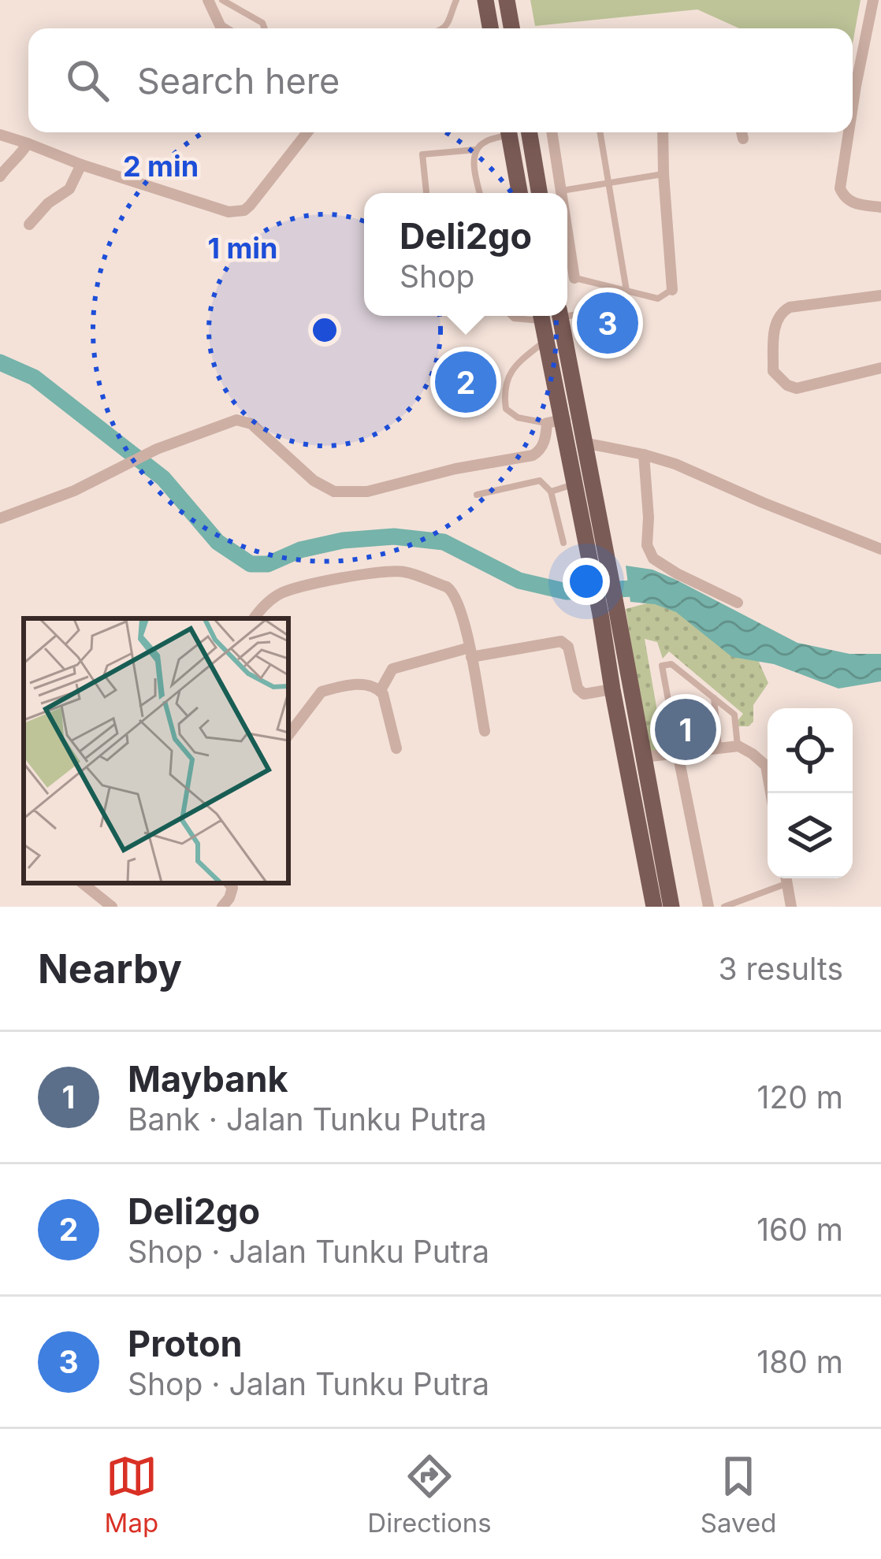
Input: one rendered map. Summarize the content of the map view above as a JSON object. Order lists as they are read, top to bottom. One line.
{"page":{"search":"Search here","popup":["Deli2go","Shop"],"pins":["3","2","1"],"heading":["Nearby","3 results"],"list":[{"mark":"1","name":"Maybank","note":"Bank · Jalan Tunku Putra","value":"120 m"},{"mark":"2","name":"Deli2go","note":"Shop · Jalan Tunku Putra","value":"160 m"},{"mark":"3","name":"Proton","note":"Shop · Jalan Tunku Putra","value":"180 m"}],"nav":["Map","Directions","Saved"]},"rings":["2 min","1 min"]}
